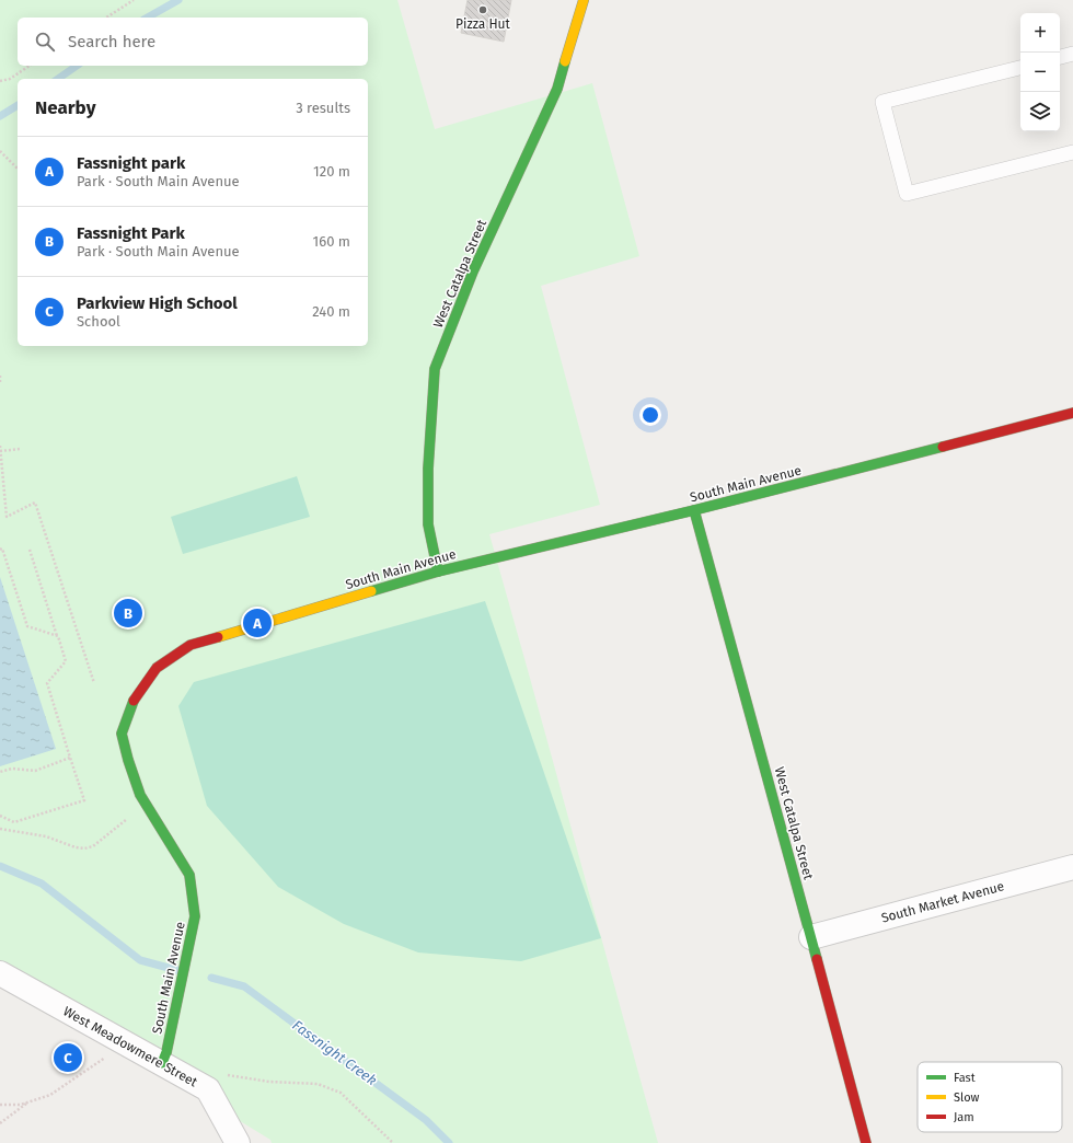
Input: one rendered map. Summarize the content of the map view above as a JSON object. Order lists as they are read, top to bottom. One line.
{"streets":{"street":["West Catalpa Street","South Main Avenue","South Market Avenue","West Meadowmere Street"]},"crossings":[["West Catalpa Street","South Main Avenue"],["West Catalpa Street","South Market Avenue"],["South Main Avenue","West Meadowmere Street"]],"water":["Fassnight Creek"],"places":["Pizza Hut"],"legend":["Fast","Slow","Jam"],"page":{"map_buttons":["+","−"],"search":"Search here","heading":["Nearby","3 results"],"list":[{"mark":"A","name":"Fassnight park","note":"Park · South Main Avenue","value":"120 m"},{"mark":"B","name":"Fassnight Park","note":"Park · South Main Avenue","value":"160 m"},{"mark":"C","name":"Parkview High School","note":"School","value":"240 m"}],"pins":["B","A","C"]}}
